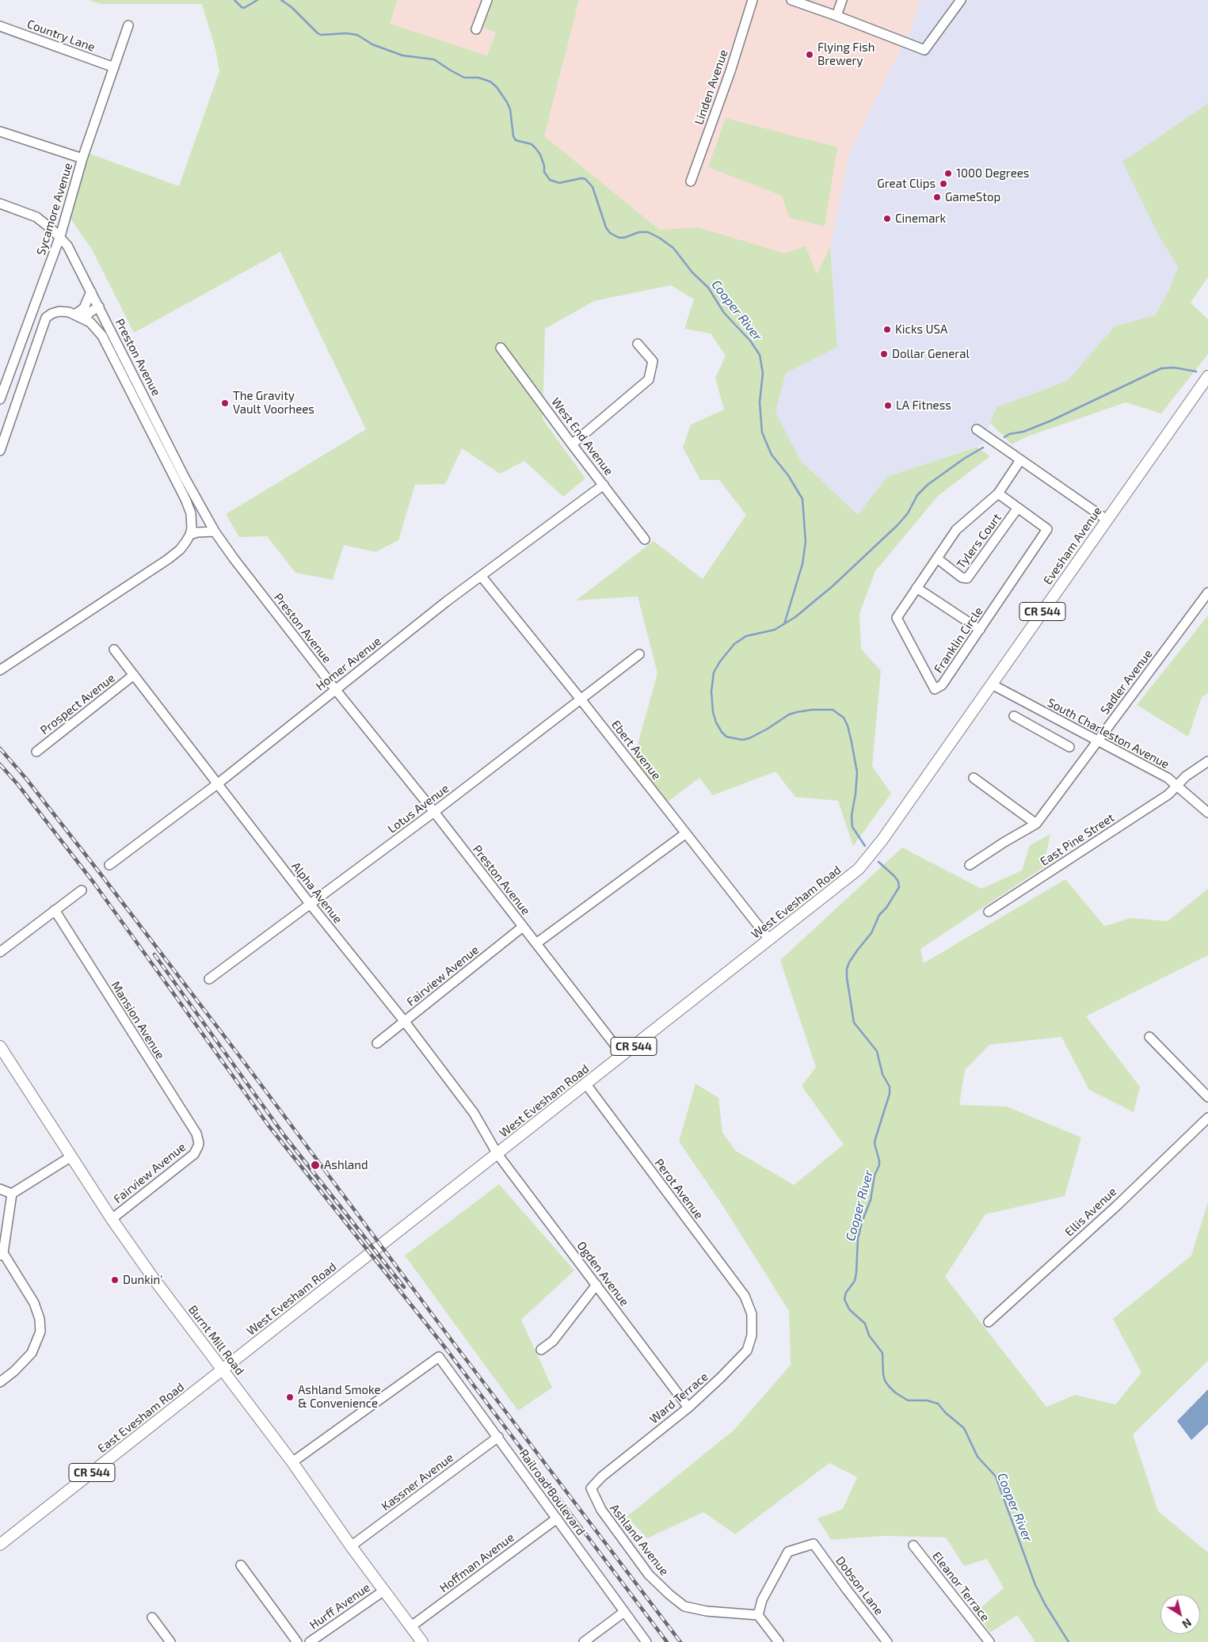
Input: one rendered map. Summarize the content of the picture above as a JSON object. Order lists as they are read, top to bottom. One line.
{"streets":{"main road":["Evesham Avenue","CR 544","West Evesham Road","Burnt Mill Road","East Evesham Road"],"street":["Country Lane","Linden Avenue","Sycamore Avenue","Preston Avenue","West End Avenue","Tylers Court","Franklin Circle","Homer Avenue","Sadler Avenue","Prospect Avenue","South Charleston Avenue","Ebert Avenue","Lotus Avenue","East Pine Street","Alpha Avenue","Fairview Avenue","Mansion Avenue","Perot Avenue","Ellis Avenue","Ogden Avenue","Ward Terrace","Kassner Avenue","Railroad Boulevard","Ashland Avenue","Hoffman Avenue","Dobson Lane","Eleanor Terrace","Hurff Avenue"]},"crossings":[["Country Lane","Sycamore Avenue"],["Sycamore Avenue","Preston Avenue"],["Preston Avenue","Homer Avenue"],["Preston Avenue","Lotus Avenue"],["Preston Avenue","West Evesham Road"],["Preston Avenue","Fairview Avenue"],["West End Avenue","Homer Avenue"],["Tylers Court","Franklin Circle"],["Evesham Avenue","South Charleston Avenue"],["Evesham Avenue","West Evesham Road"],["Homer Avenue","Ebert Avenue"],["Homer Avenue","Alpha Avenue"],["Sadler Avenue","South Charleston Avenue"],["Prospect Avenue","Alpha Avenue"],["South Charleston Avenue","East Pine Street"],["Ebert Avenue","Lotus Avenue"],["Ebert Avenue","West Evesham Road"],["Lotus Avenue","Alpha Avenue"],["Alpha Avenue","West Evesham Road"],["Alpha Avenue","Fairview Avenue"],["Alpha Avenue","Ogden Avenue"],["West Evesham Road","Perot Avenue"],["West Evesham Road","Ogden Avenue"],["West Evesham Road","Burnt Mill Road"],["West Evesham Road","East Evesham Road"],["Fairview Avenue","Mansion Avenue"],["Fairview Avenue","Burnt Mill Road"],["Perot Avenue","Ward Terrace"],["Ogden Avenue","Ward Terrace"],["Burnt Mill Road","East Evesham Road"],["Burnt Mill Road","Kassner Avenue"],["Burnt Mill Road","Railroad Boulevard"],["Burnt Mill Road","Hoffman Avenue"],["Burnt Mill Road","Hurff Avenue"],["Ward Terrace","Ashland Avenue"],["Kassner Avenue","Railroad Boulevard"],["Railroad Boulevard","Hoffman Avenue"],["Ashland Avenue","Dobson Lane"]],"water":["Cooper River"],"places":["Flying Fish Brewery","1000 Degrees","Great Clips","GameStop","Cinemark","Kicks USA","Dollar General","The Gravity Vault Voorhees","LA Fitness","Ashland","Dunkin'","Ashland Smoke & Convenience"],"north":"bottom right"}
